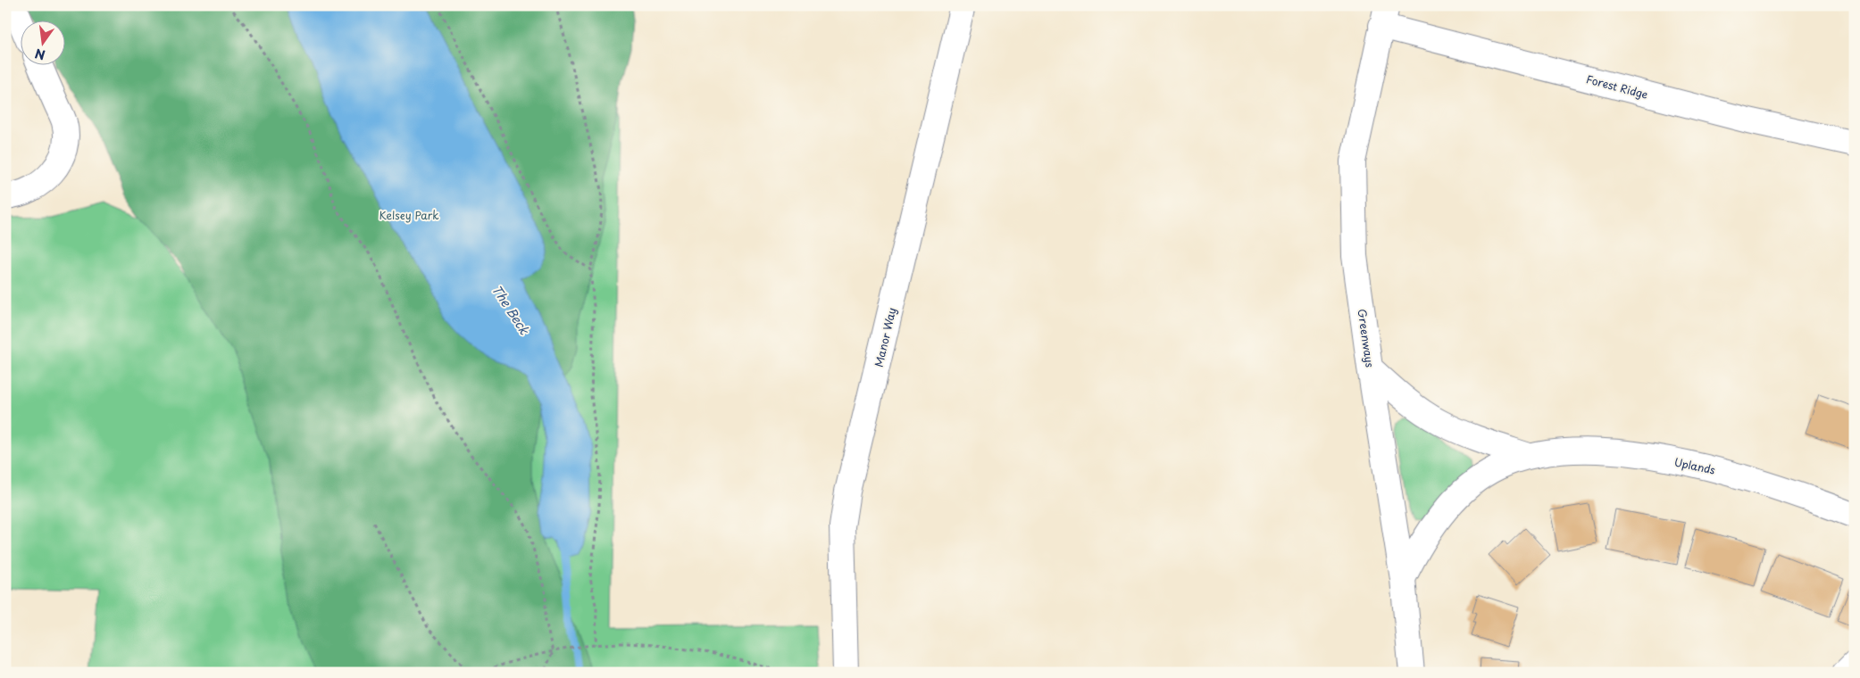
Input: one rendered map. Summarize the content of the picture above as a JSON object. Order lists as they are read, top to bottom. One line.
{"streets":{"street":["Forest Ridge","Manor Way","Greenways","Uplands"]},"crossings":[["Forest Ridge","Greenways"],["Greenways","Uplands"]],"water":["The Beck"],"parks":["Kelsey Park"],"north":"bottom"}
